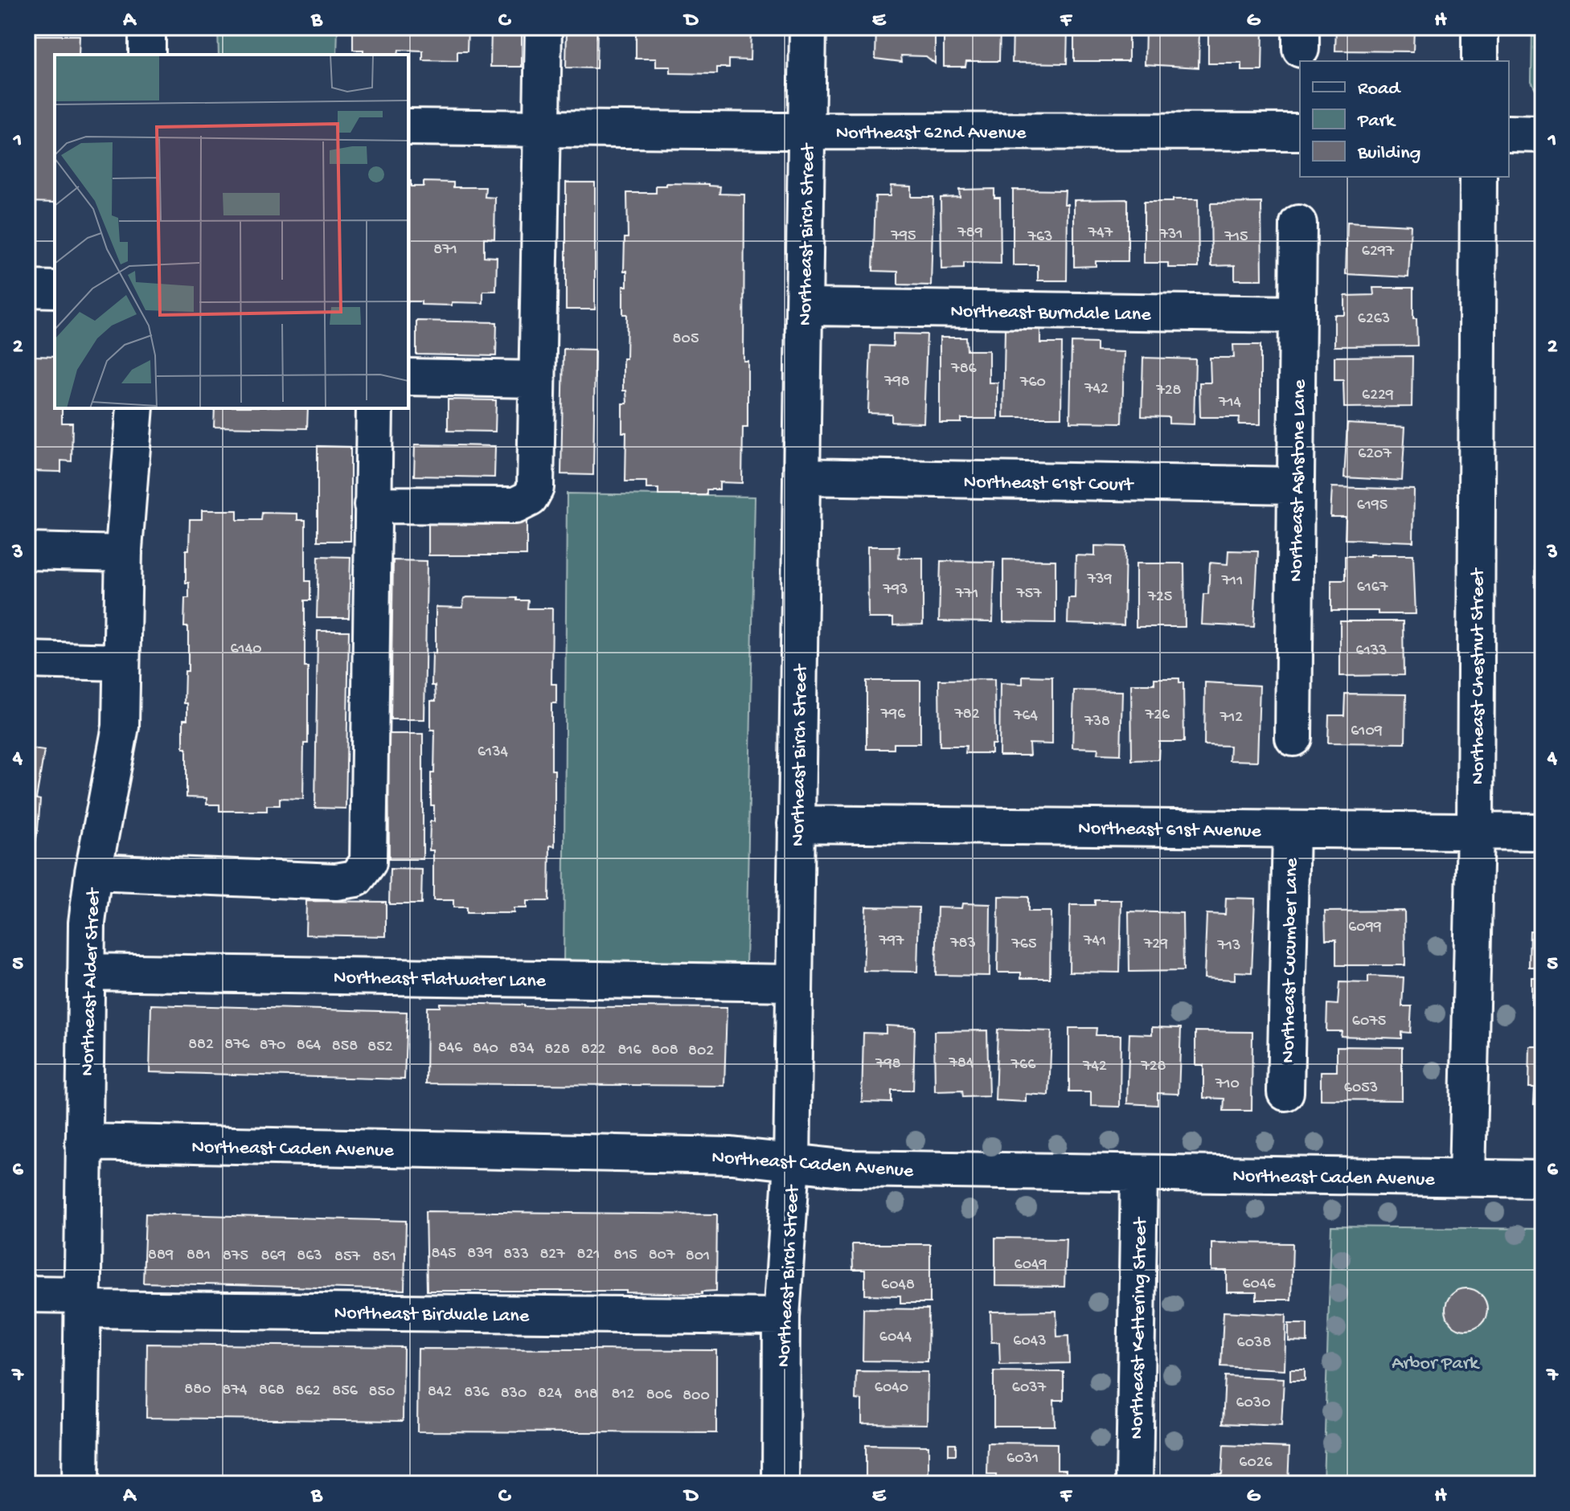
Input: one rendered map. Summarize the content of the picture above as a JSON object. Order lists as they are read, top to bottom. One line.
{"streets":{"street":["Northeast 62nd Avenue","Northeast Birch Street","Northeast Burndale Lane","Northeast Ashstone Lane","Northeast 61st Court","Northeast Chestnut Street","Northeast 61st Avenue","Northeast Cucumber Lane","Northeast Flatwater Lane","Northeast Alder Street","Northeast Caden Avenue","Northeast Birdvale Lane","Northeast Kettering Street"]},"crossings":[["Northeast 62nd Avenue","Northeast Birch Street"],["Northeast Birch Street","Northeast Burndale Lane"],["Northeast Birch Street","Northeast 61st Court"],["Northeast Birch Street","Northeast 61st Avenue"],["Northeast Birch Street","Northeast Flatwater Lane"],["Northeast Birch Street","Northeast Caden Avenue"],["Northeast Birch Street","Northeast Birdvale Lane"],["Northeast Burndale Lane","Northeast Ashstone Lane"],["Northeast Ashstone Lane","Northeast 61st Court"],["Northeast Chestnut Street","Northeast 61st Avenue"],["Northeast Chestnut Street","Northeast Caden Avenue"],["Northeast 61st Avenue","Northeast Cucumber Lane"],["Northeast Flatwater Lane","Northeast Alder Street"],["Northeast Alder Street","Northeast Caden Avenue"],["Northeast Alder Street","Northeast Birdvale Lane"],["Northeast Caden Avenue","Northeast Kettering Street"]],"parks":["Arbor Park"],"house_numbers":["789","747","731","795","763","715","871","6297","6263","805","786","798","760","742","728","6229","714","6207","6195","739","711","6167","793","771","757","725","6140","6133","796","782","726","764","712","738","6109","6134","6099","797","741","783","765","729","713","6075","882","876","870","864","858","852","846","840","834","828","822","816","808","802","784","798","766","742","728","710","6053","845","839","833","827","821","889","881","815","807","875","869","863","801","857","851","6049","6046","6048","6044","6043","6038","6040","6037","880","874","868","862","856","850","842","836","830","824","818","812","806","800","6030","6031","6026"],"legend":["Road","Park","Building"],"grid":{"columns":["A","B","C","D","E","F","G","H"],"rows":["1","2","3","4","5","6","7"]}}
